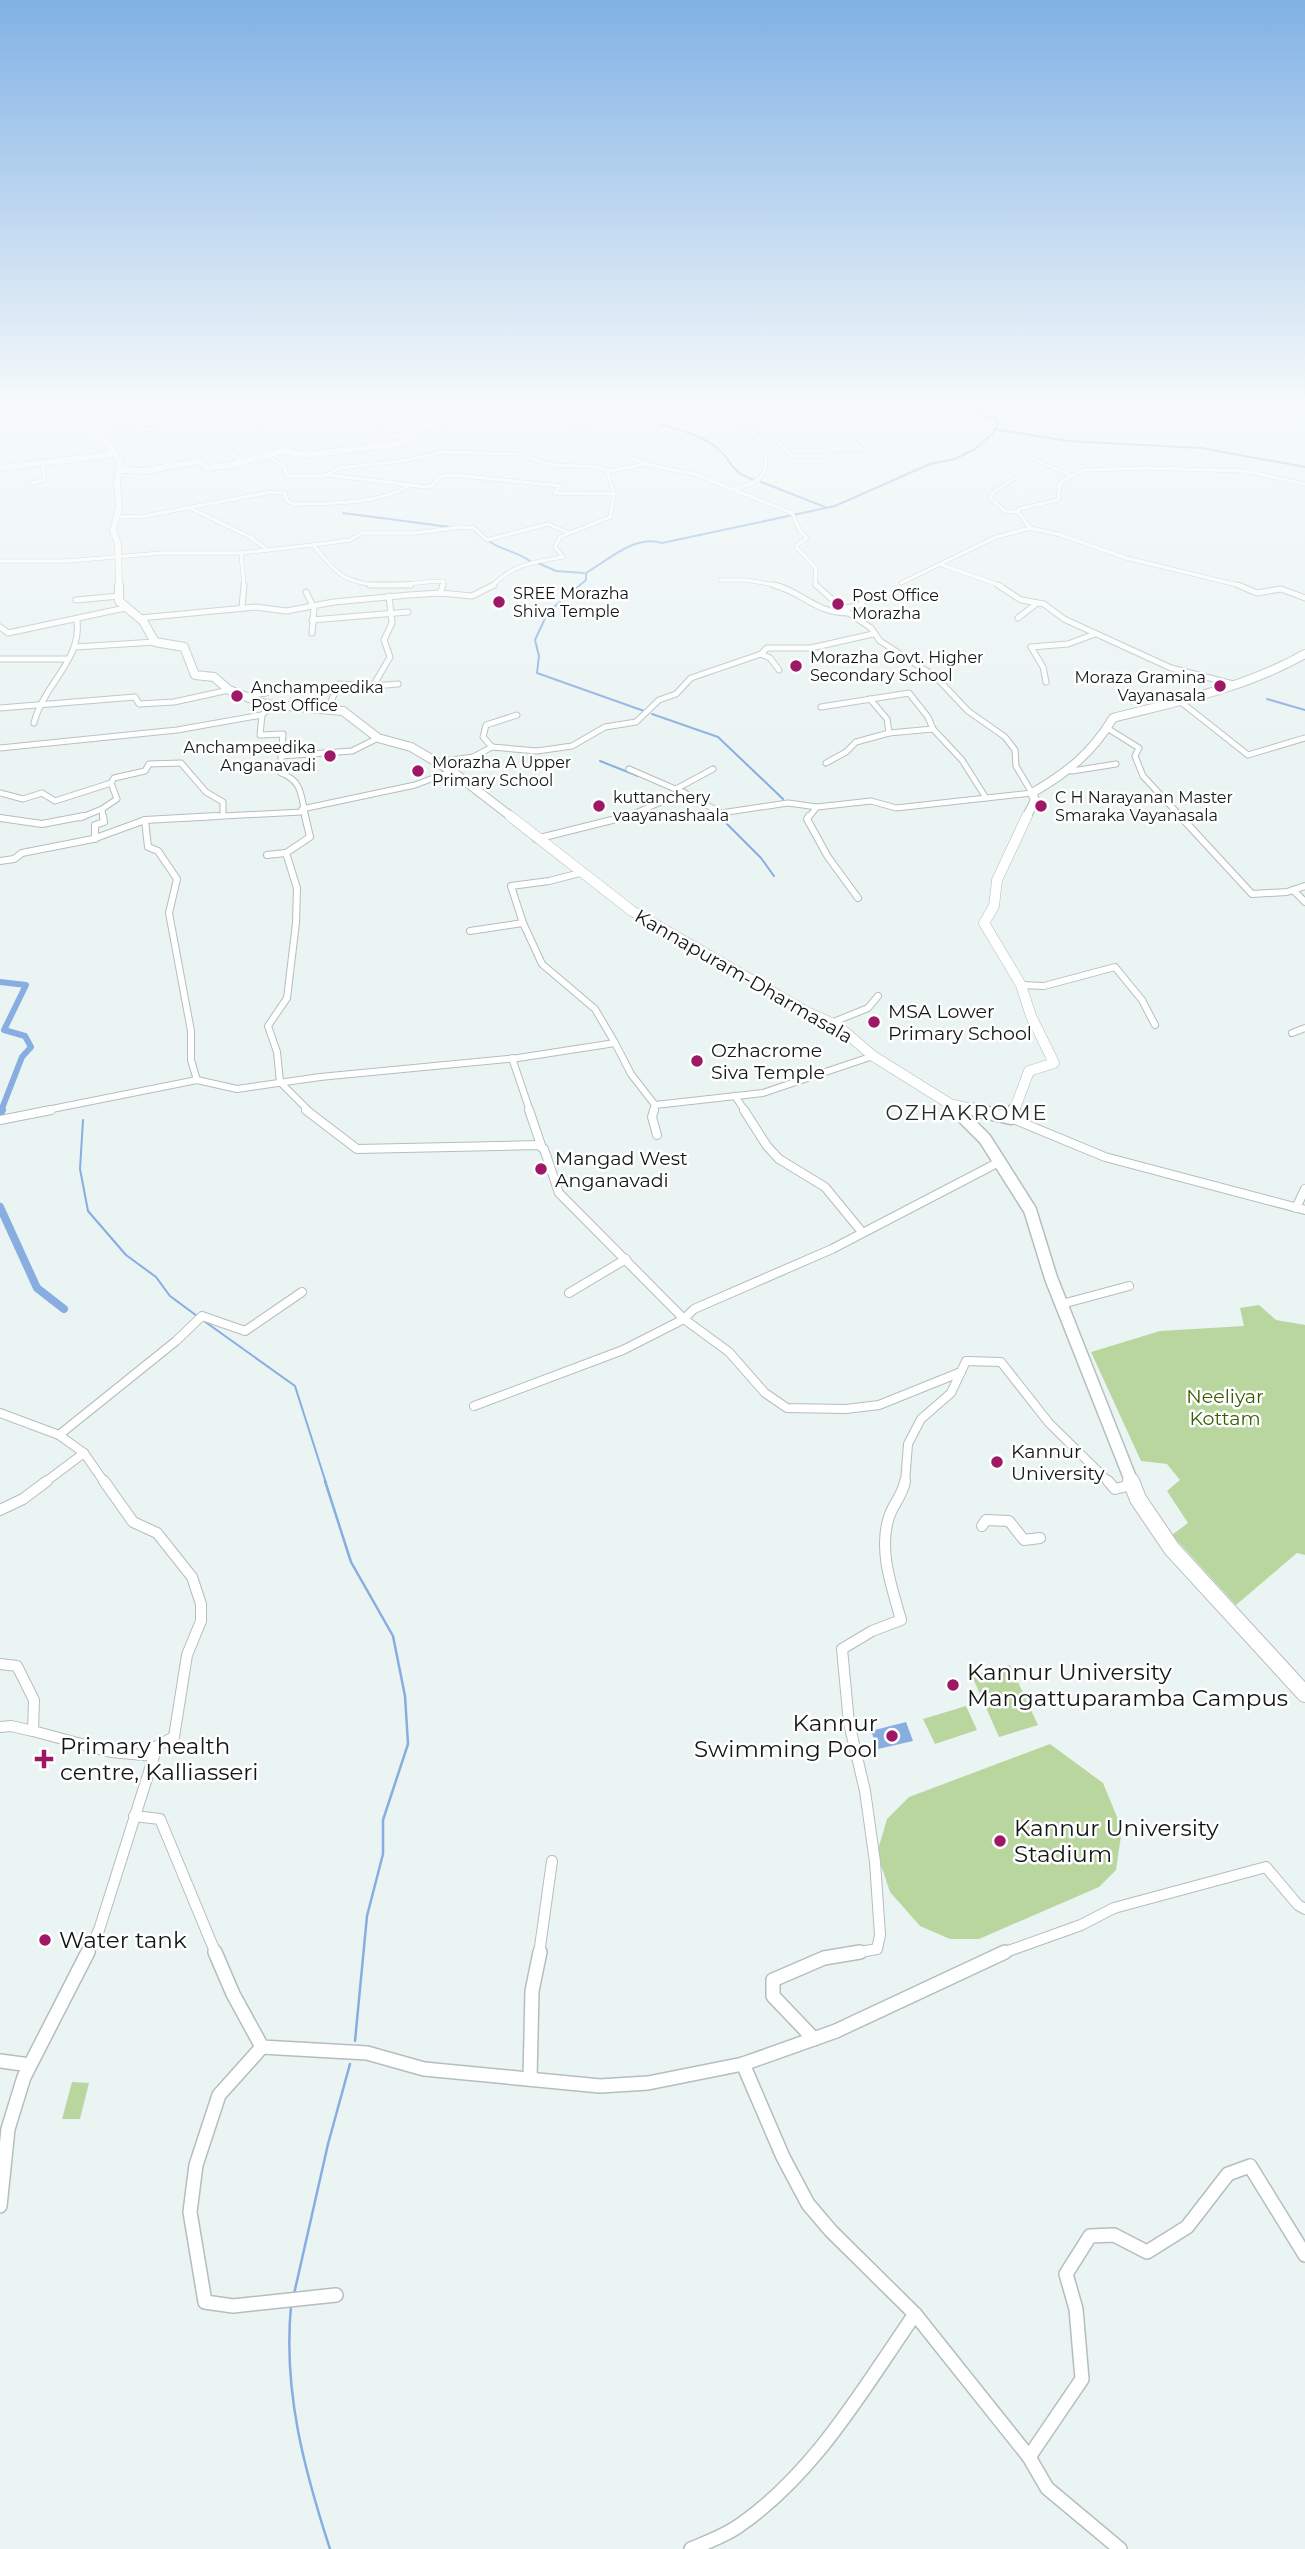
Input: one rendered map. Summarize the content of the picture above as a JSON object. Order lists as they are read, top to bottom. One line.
{"streets":{"main road":["Kannapuram-Dharmasala"]},"districts":["OZHAKROME"],"parks":["Neeliyar Kottam"],"places":{"other":["SREE Morazha Shiva Temple","Post Office Morazha","Morazha Govt. Higher Secondary School","Moraza Gramina Vayanasala","Anchampeedika Post Office","Anchampeedika Anganavadi","Morazha A Upper Primary School","kuttanchery vaayanashaala","C H Narayanan Master Smaraka Vayanasala","MSA Lower Primary School","Ozhacrome Siva Temple","Mangad West Anganavadi","Kannur University","Kannur University Mangattuparamba Campus","Kannur Swimming Pool","Kannur University Stadium","Water tank"],"health":["Primary health centre, Kalliasseri"]}}
